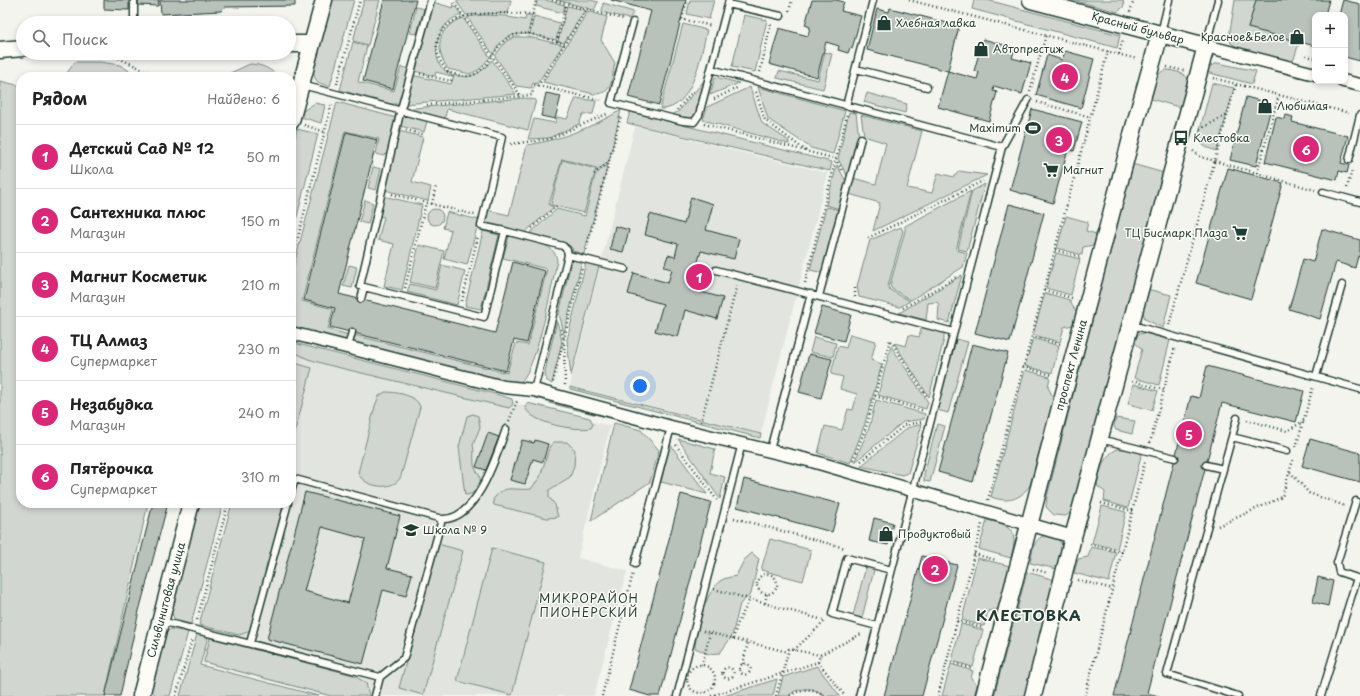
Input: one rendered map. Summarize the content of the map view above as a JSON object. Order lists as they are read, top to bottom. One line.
{"streets":{"street":["Красный бульвар","проспект Ленина","Сильвинитовая улица"]},"crossings":[["Красный бульвар","проспект Ленина"]],"districts":["МИКРОРАЙОН ПИОНЕРСКИЙ","КЛЕСТОВКА"],"places":{"shop":["Хлебная лавка","Красное&Белое","Автопрестиж","Любимая","Продуктовый"],"sports":["Maximum"],"bus stop":["Клестовка"],"supermarket":["Магнит","ТЦ Бисмарк Плаза"],"school or university":["Школа № 9"]},"page":{"map_buttons":["+","−"],"search":"Поиск","pins":["4","3","6","1","5","2"],"heading":["Рядом","Найдено: 6"],"list":[{"mark":"1","name":"Детский Сад № 12","note":"Школа","value":"50 m"},{"mark":"2","name":"Сантехника плюс","note":"Магазин","value":"150 m"},{"mark":"3","name":"Магнит Косметик","note":"Магазин","value":"210 m"},{"mark":"4","name":"ТЦ Алмаз","note":"Супермаркет","value":"230 m"},{"mark":"5","name":"Незабудка","note":"Магазин","value":"240 m"},{"mark":"6","name":"Пятёрочка","note":"Супермаркет","value":"310 m"}]}}
